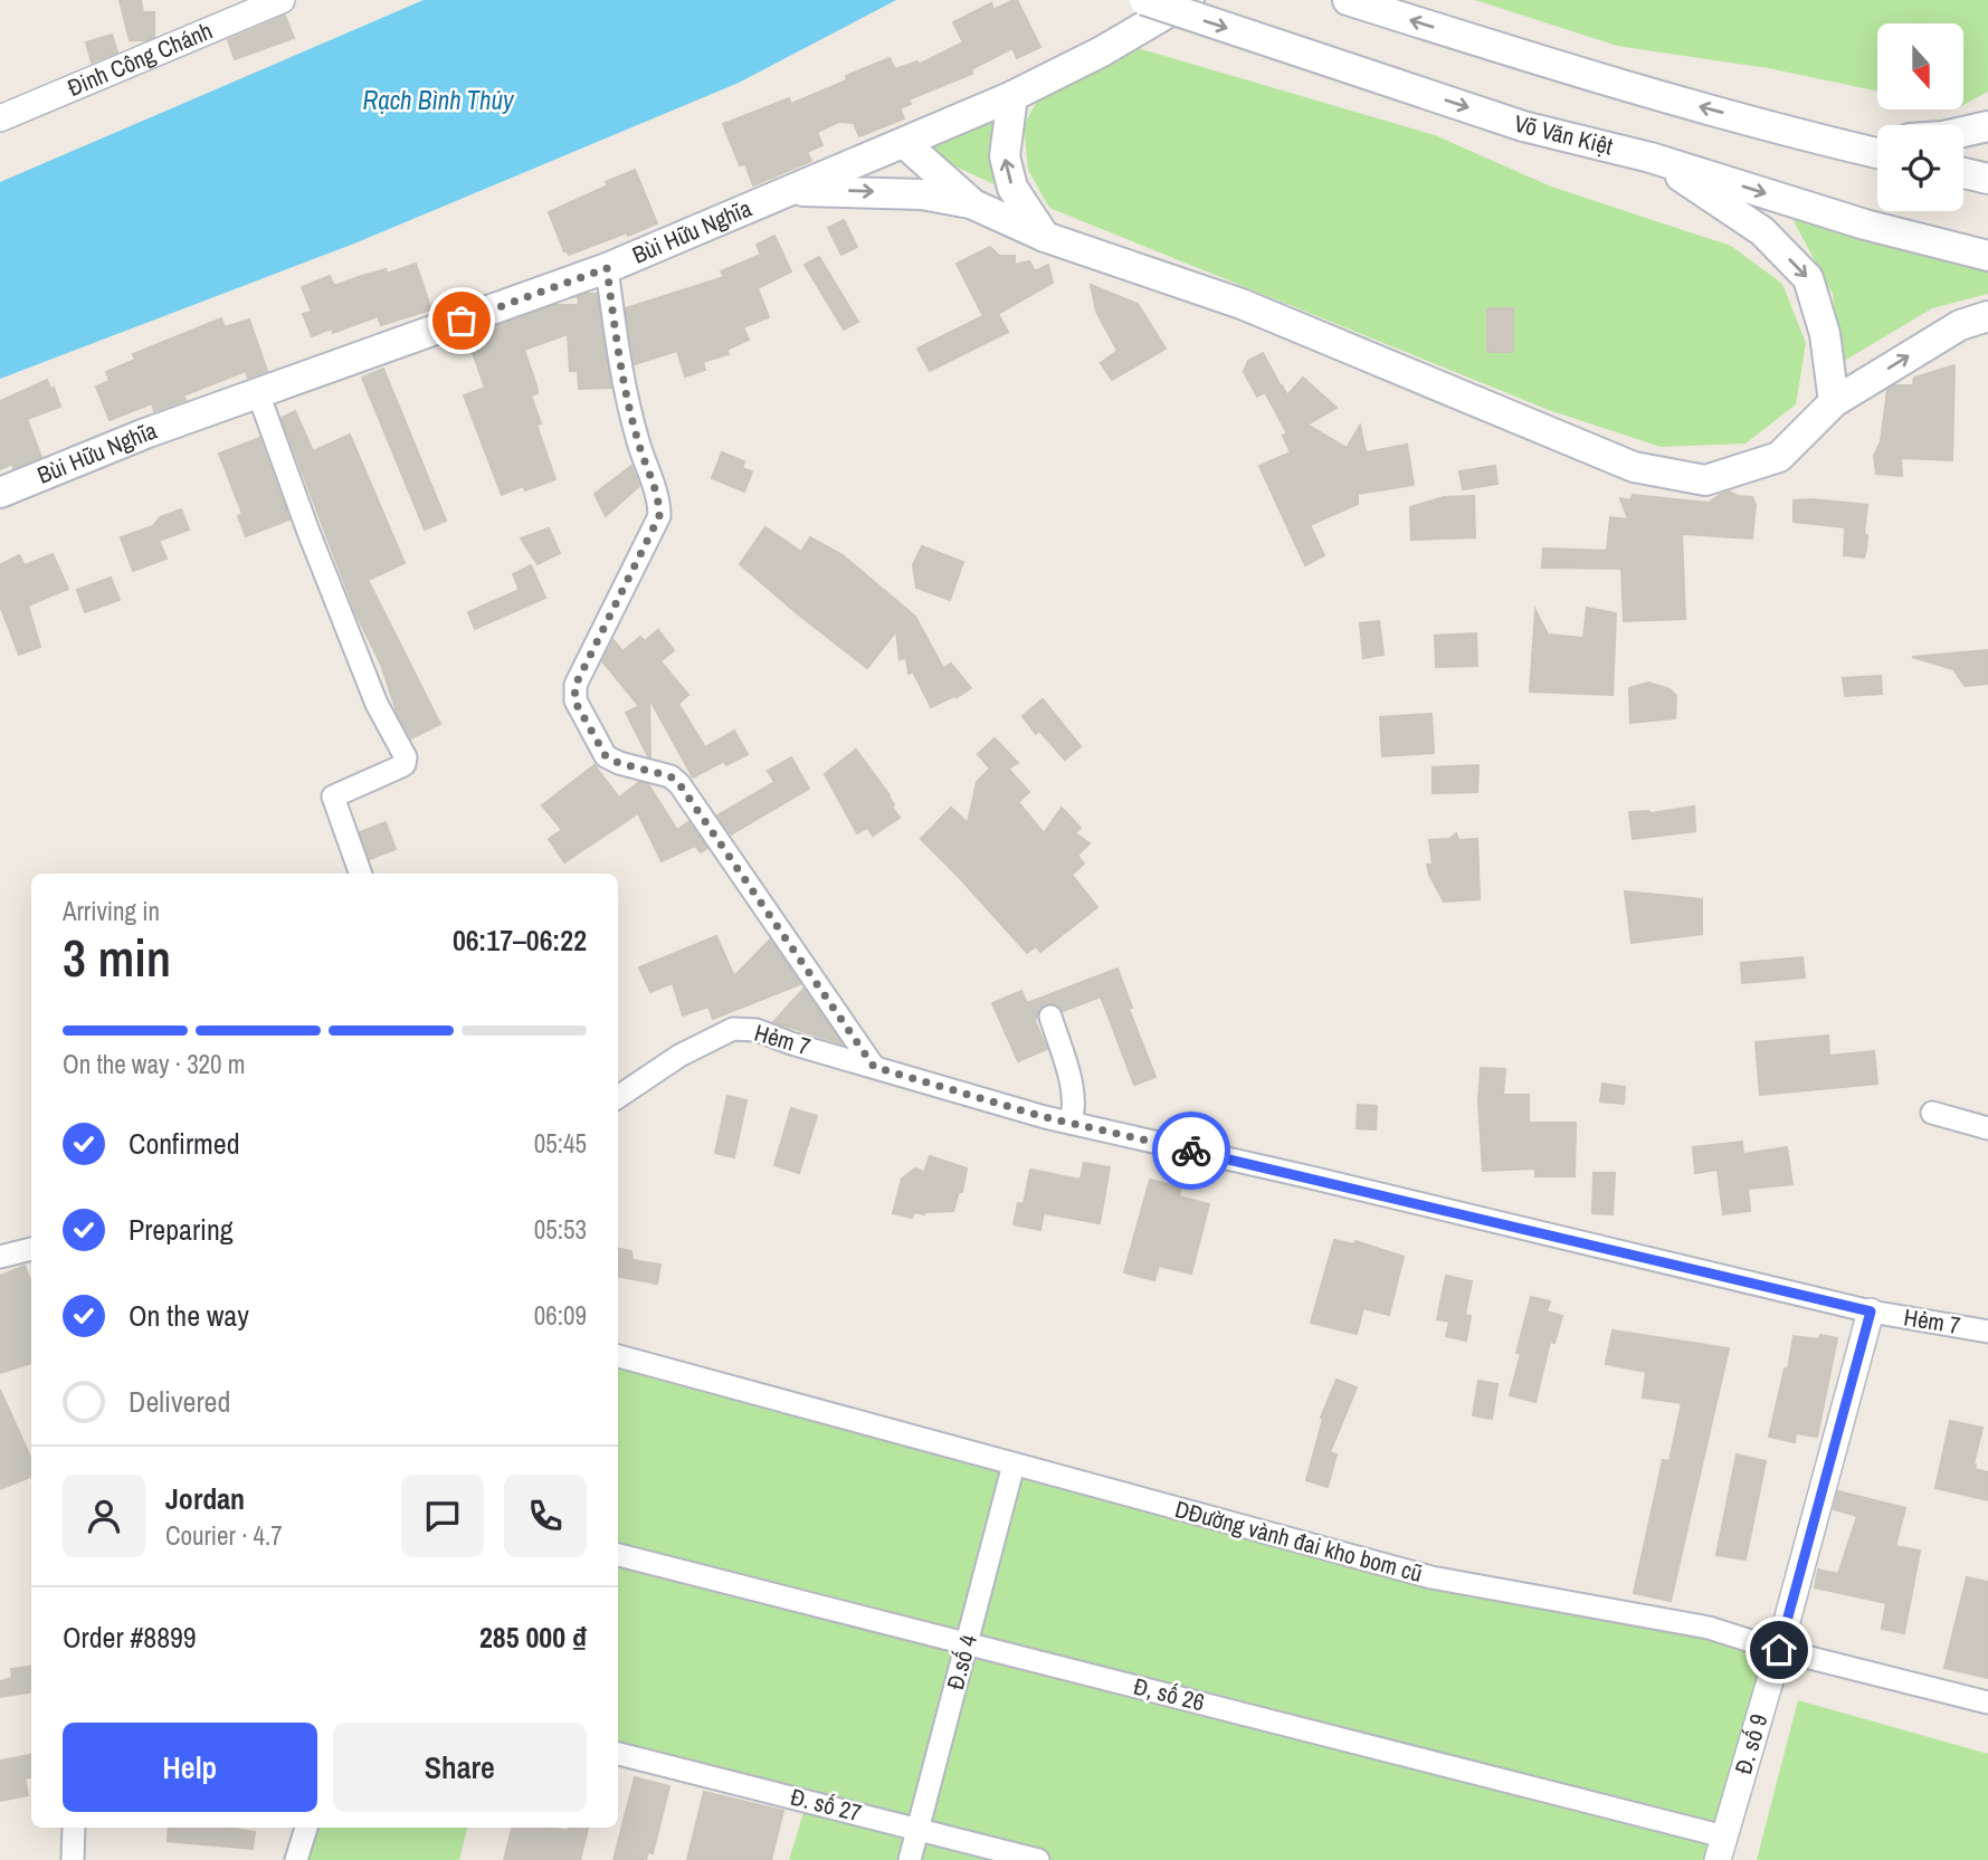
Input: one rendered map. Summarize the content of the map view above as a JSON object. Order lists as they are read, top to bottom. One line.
{"streets":{"main road":["Võ Văn Kiệt","Bùi Hữu Nghĩa"],"street":["Đinh Công Chánh","Hẻm 7","DĐường vành đai kho bom cũ","Đ.số 4","Đ, số 26","Đ. số 9","Đ. số 27"]},"crossings":[["Bùi Hữu Nghĩa","Hẻm 7"],["Hẻm 7","Đ. số 9"],["DĐường vành đai kho bom cũ","Đ.số 4"],["DĐường vành đai kho bom cũ","Đ. số 9"],["Đ.số 4","Đ, số 26"],["Đ.số 4","Đ. số 27"],["Đ, số 26","Đ. số 9"]],"water":["Rạch Bình Thủy"],"north":"bottom","page":{"heading":["3 min","Arriving in","06:17–06:22"],"panel":["Jordan","Courier · 4.7","Order #8899","285 000 ₫"],"bar":"On the way · 320 m","list":[["Confirmed","05:45"],["Preparing","05:53"],["On the way","06:09"],"Delivered"],"buttons":["Help","Share"]}}
